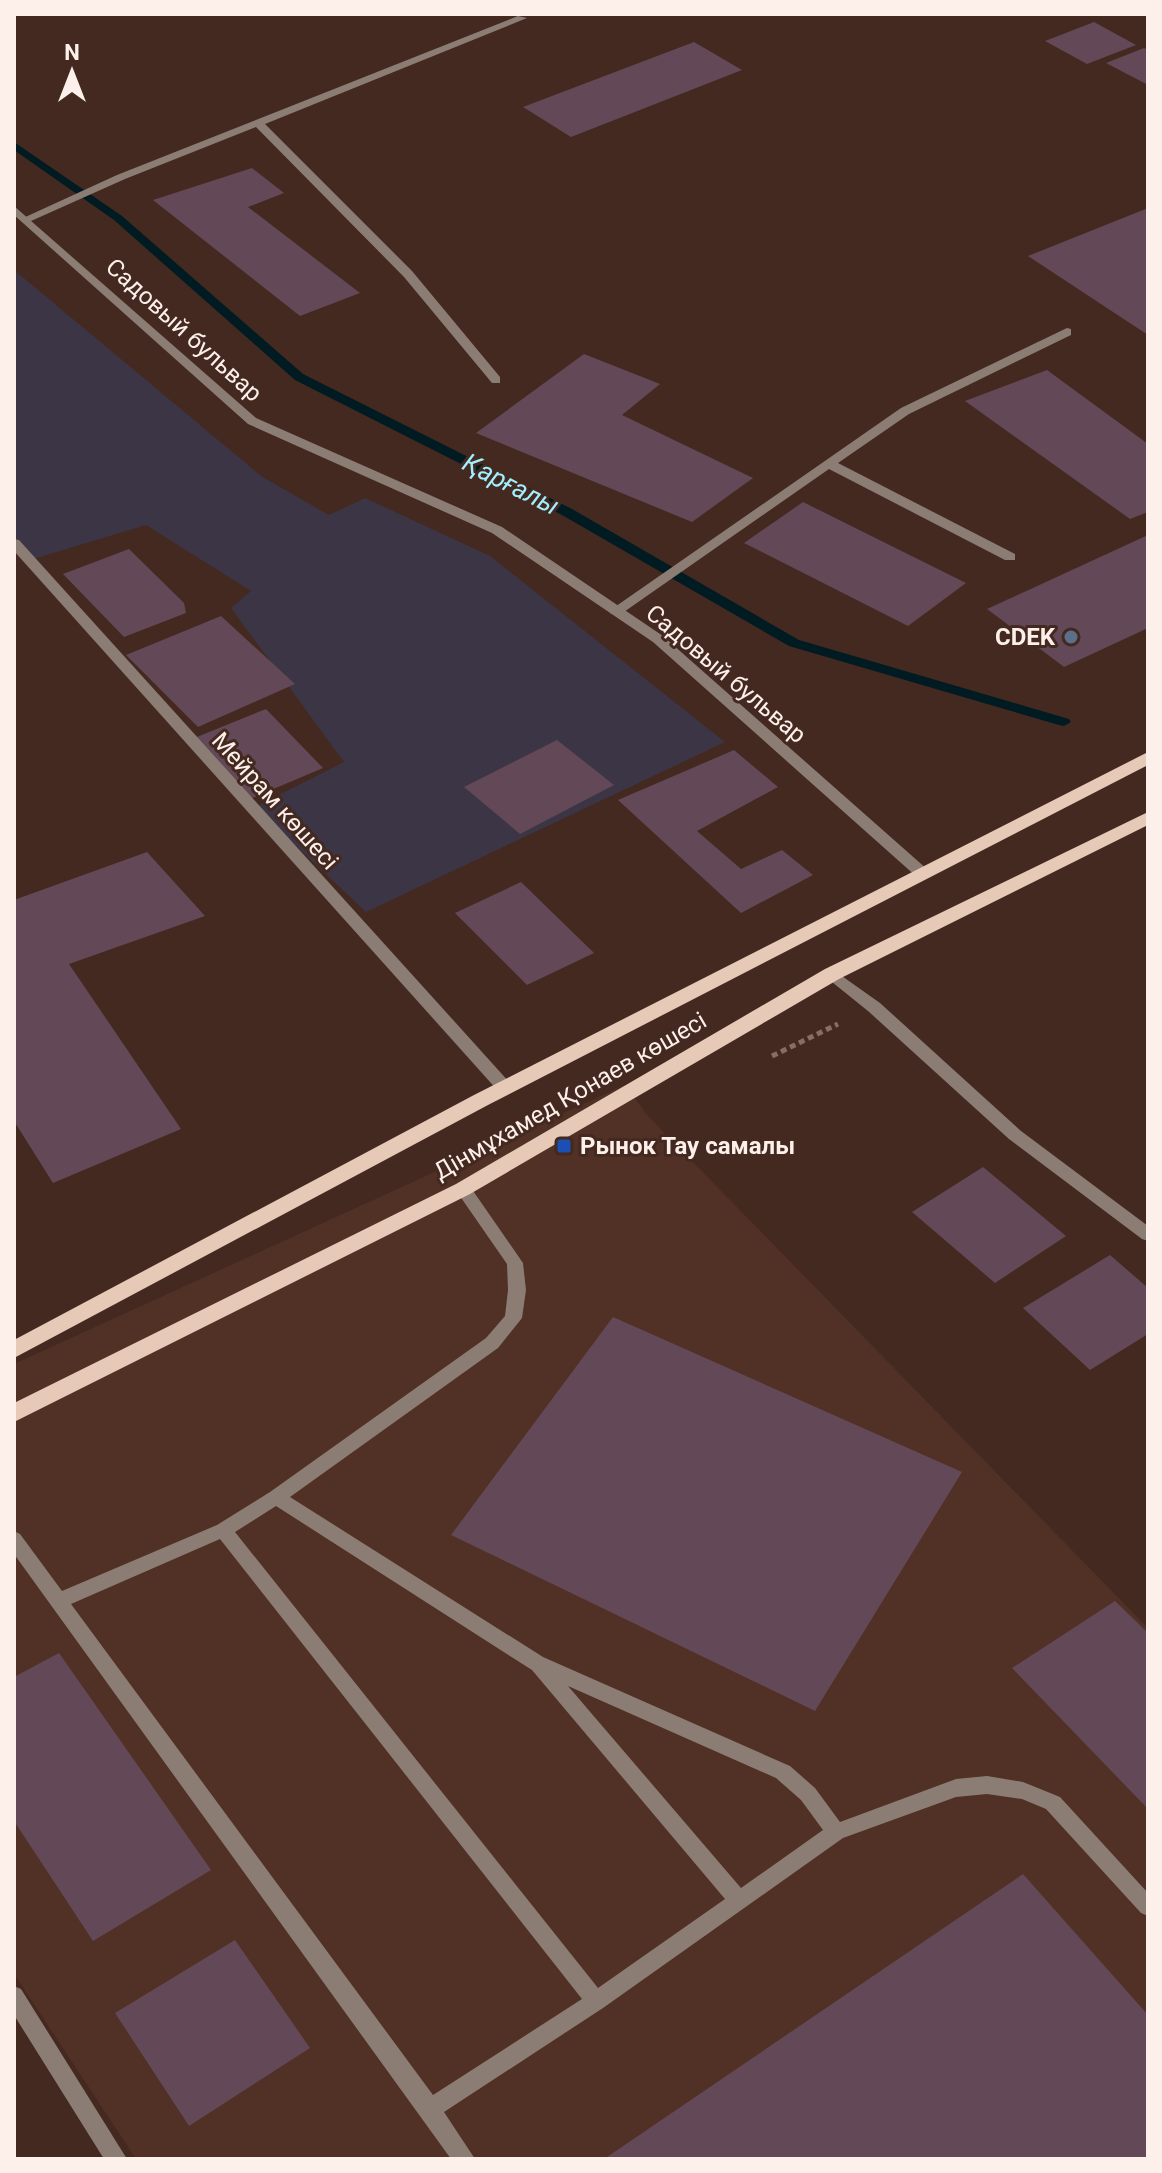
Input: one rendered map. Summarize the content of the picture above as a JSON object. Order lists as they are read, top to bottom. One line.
{"streets":{"main road":["Дінмұхамед Қонаев көшесі"],"street":["Садовый бульвар","Мейрам көшесі"]},"crossings":[["Садовый бульвар","Дінмұхамед Қонаев көшесі"],["Мейрам көшесі","Дінмұхамед Қонаев көшесі"]],"water":["Қарғалы"],"places":{"other":["CDEK"],"transit":["Рынок Тау самалы"]},"north":"top"}
